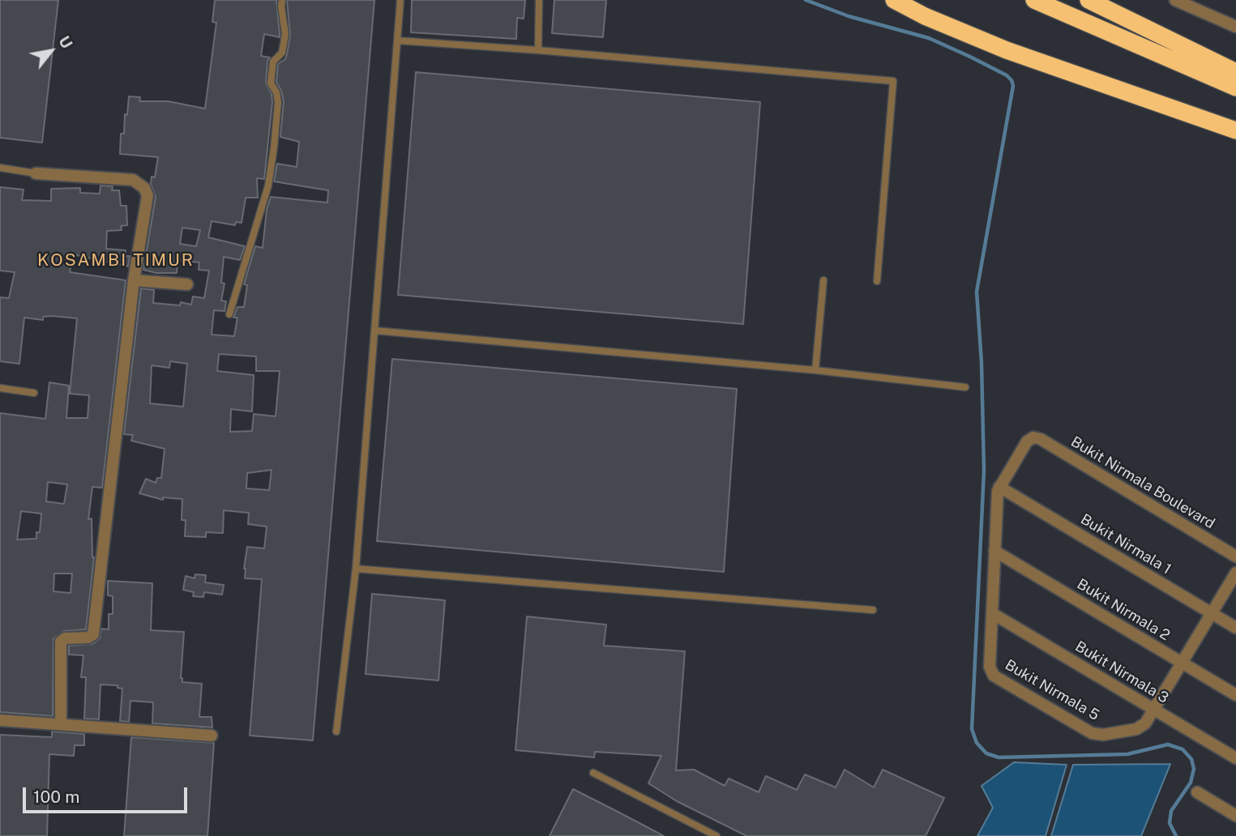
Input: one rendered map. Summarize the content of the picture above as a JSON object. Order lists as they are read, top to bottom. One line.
{"streets":{"street":["Bukit Nirmala Boulevard","Bukit Nirmala 1","Bukit Nirmala 2","Bukit Nirmala 3","Bukit Nirmala 5"]},"crossings":[["Bukit Nirmala Boulevard","Bukit Nirmala 1"],["Bukit Nirmala 3","Bukit Nirmala 5"]],"districts":["KOSAMBI TIMUR"],"scale_bar":"100 m","north":"top right"}
